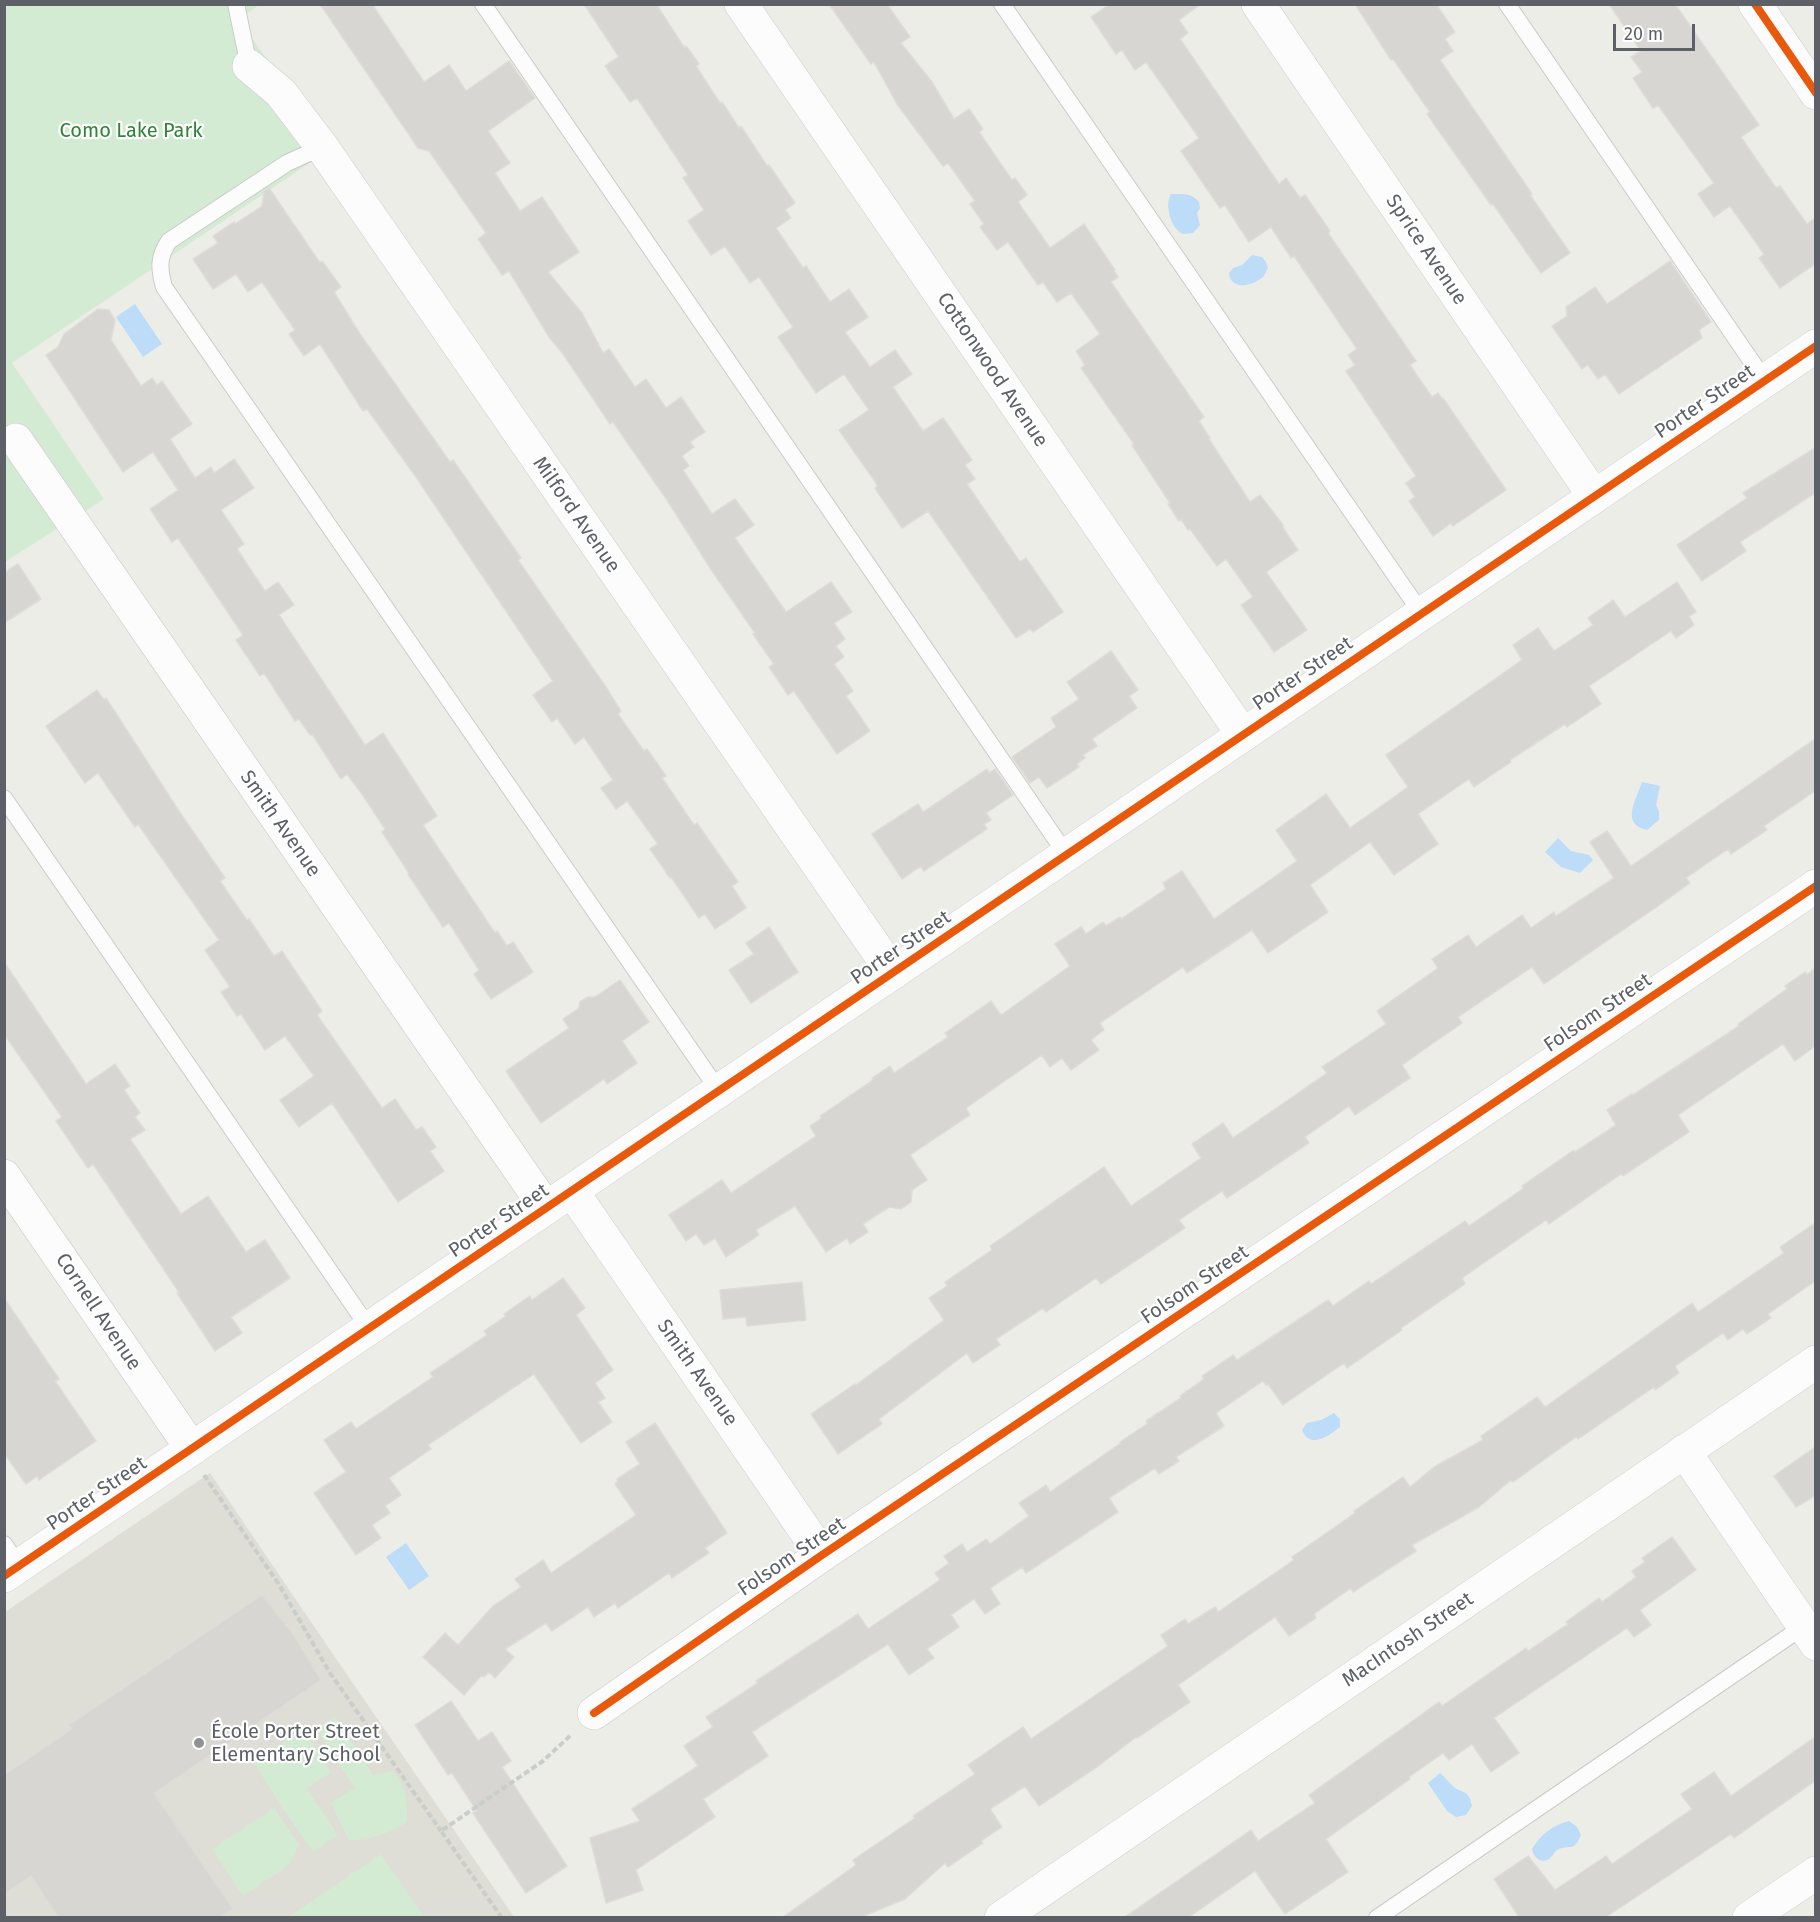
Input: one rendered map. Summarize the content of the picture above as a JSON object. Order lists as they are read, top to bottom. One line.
{"streets":{"street":["Sprice Avenue","Cottonwood Avenue","Porter Street","Milford Avenue","Smith Avenue","Folsom Street","Cornell Avenue","MacIntosh Street"]},"crossings":[["Sprice Avenue","Porter Street"],["Cottonwood Avenue","Porter Street"],["Porter Street","Milford Avenue"],["Porter Street","Smith Avenue"],["Porter Street","Cornell Avenue"],["Smith Avenue","Folsom Street"]],"parks":["Como Lake Park"],"places":["École Porter Street Elementary School"],"scale_bar":"20 m"}
